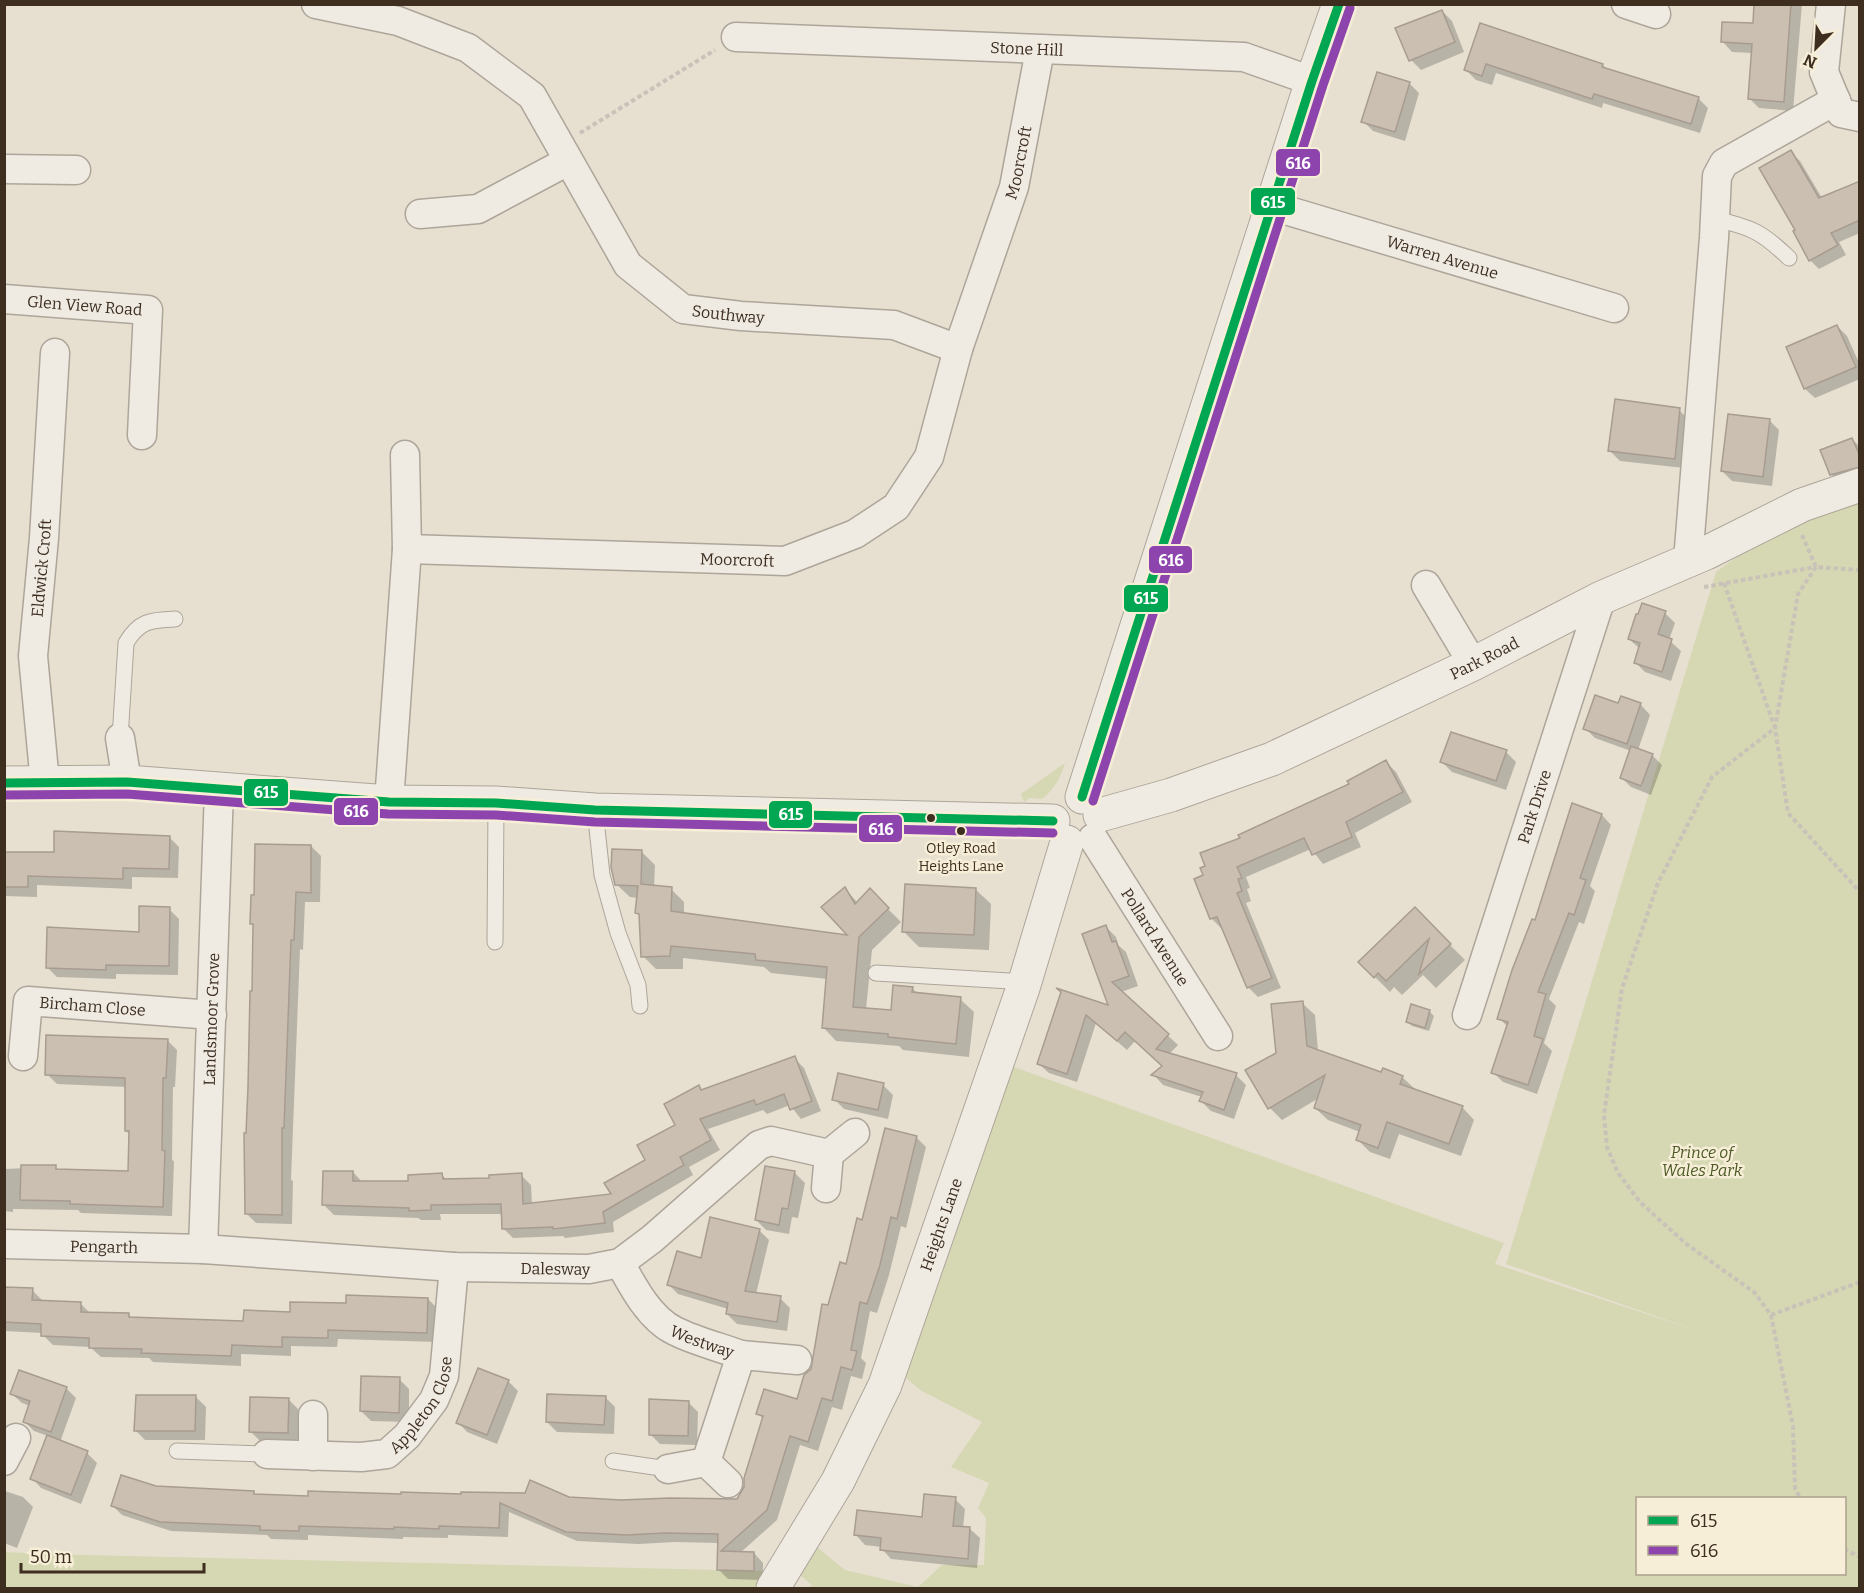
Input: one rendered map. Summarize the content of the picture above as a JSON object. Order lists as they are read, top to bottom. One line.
{"streets":{"street":["Stone Hill","Moorcroft","Warren Avenue","Glen View Road","Southway","Eldwick Croft","Park Road","Park Drive","Pollard Avenue","Bircham Close","Landsmoor Grove","Heights Lane","Pengarth","Dalesway","Westway","Appleton Close"]},"crossings":[["Stone Hill","Moorcroft"],["Stone Hill","Heights Lane"],["Moorcroft","Southway"],["Warren Avenue","Heights Lane"],["Eldwick Croft","Park Road"],["Park Road","Park Drive"],["Park Road","Pollard Avenue"],["Park Road","Landsmoor Grove"],["Park Road","Heights Lane"],["Pollard Avenue","Heights Lane"],["Bircham Close","Landsmoor Grove"],["Landsmoor Grove","Pengarth"],["Landsmoor Grove","Dalesway"],["Pengarth","Dalesway"],["Dalesway","Westway"],["Dalesway","Appleton Close"]],"parks":["Prince of Wales Park"],"places":["Otley Road Heights Lane"],"lines":["transit line 615","transit line 616"],"legend":["615","616"],"scale_bar":"50 m","north":"bottom left"}
